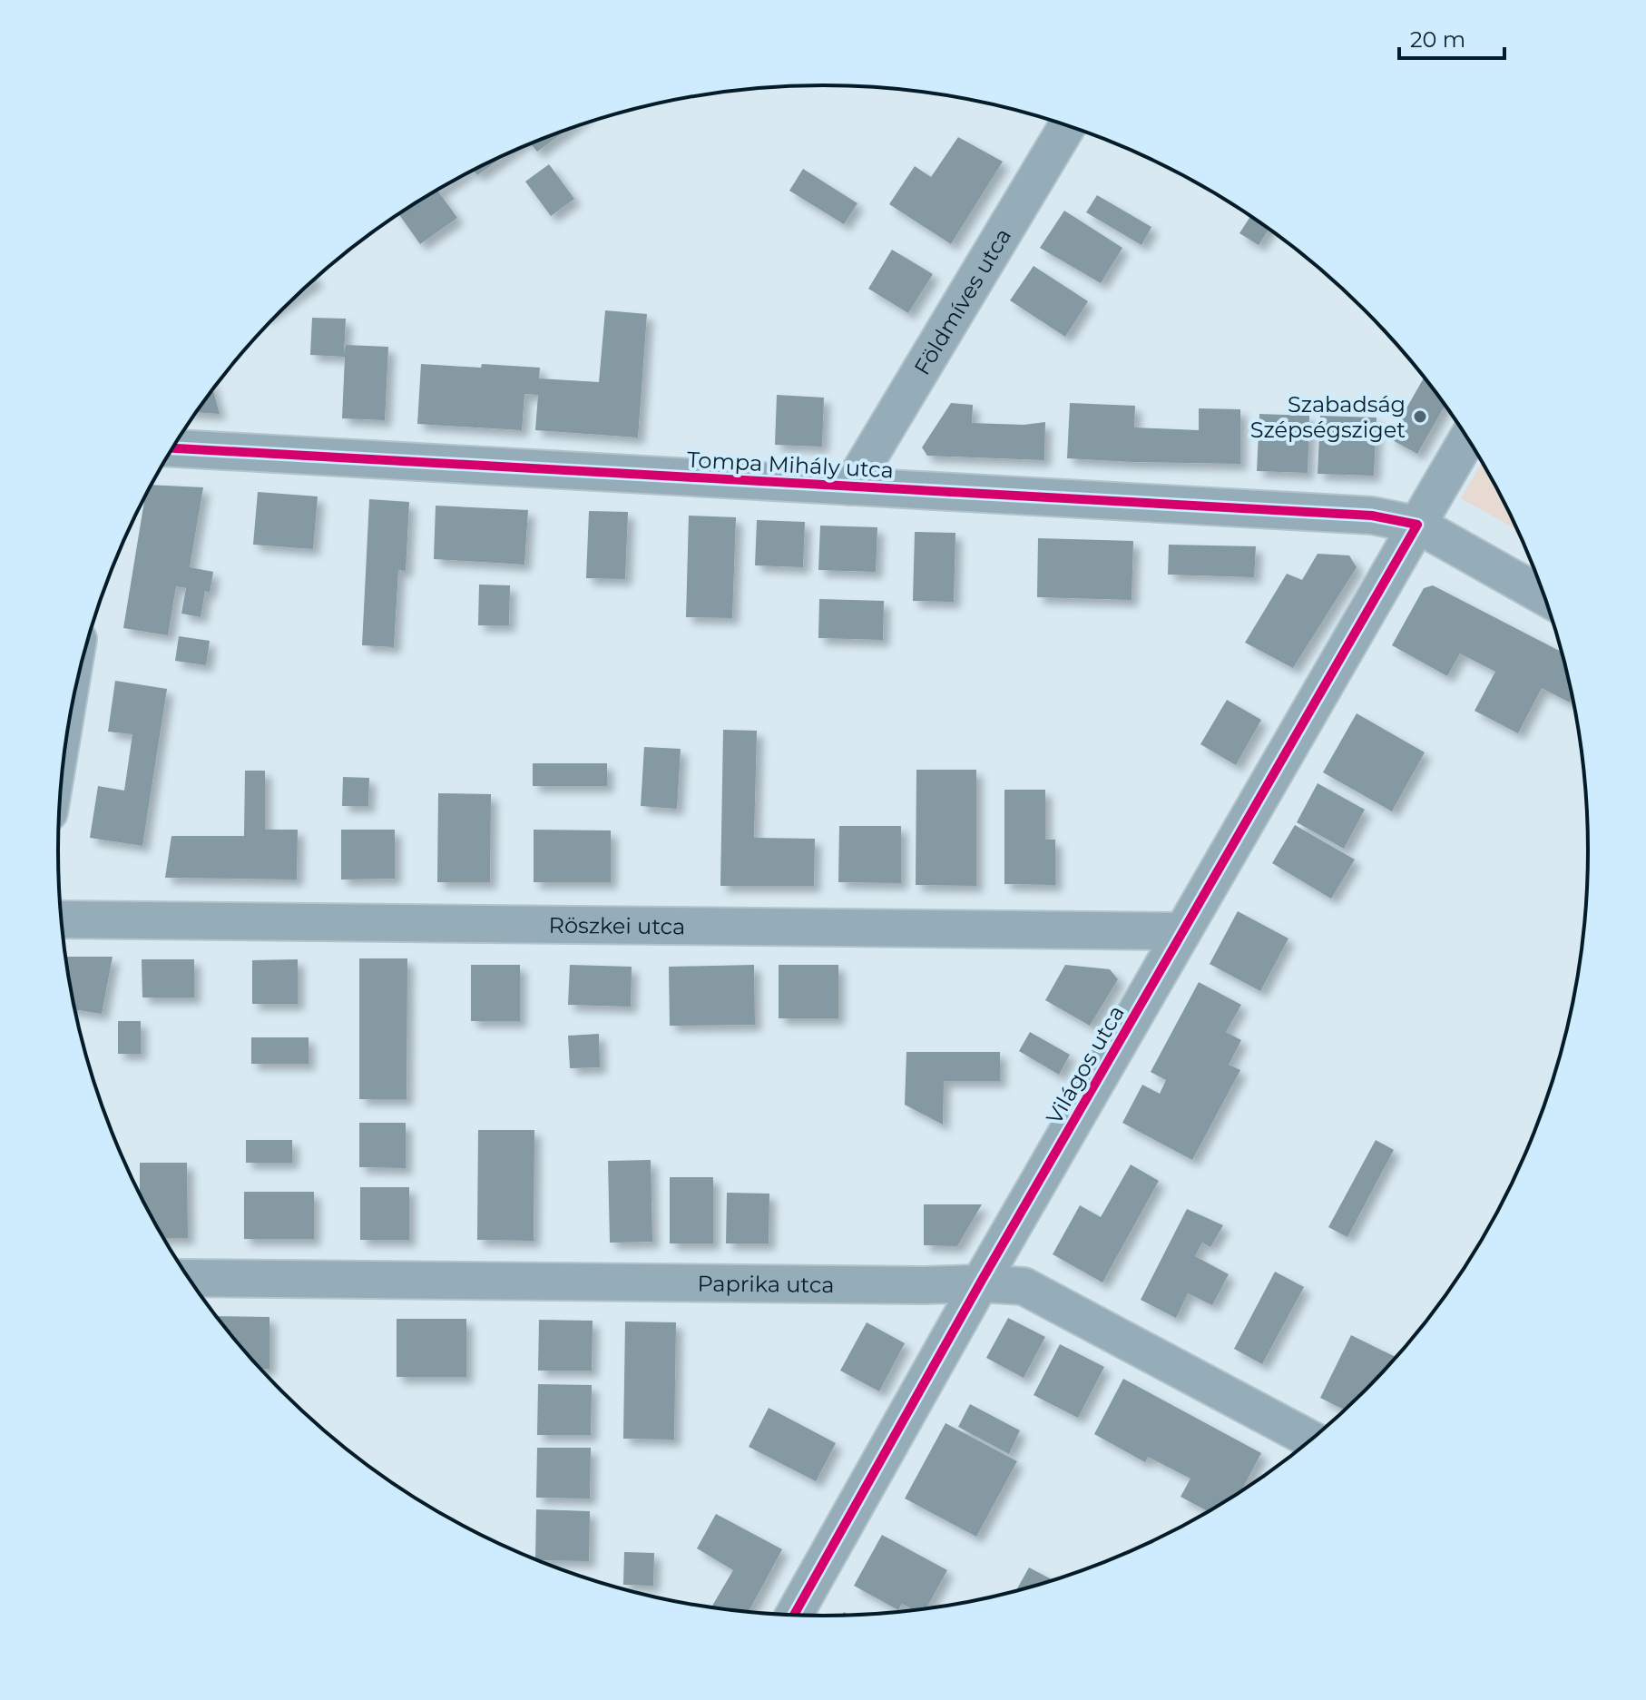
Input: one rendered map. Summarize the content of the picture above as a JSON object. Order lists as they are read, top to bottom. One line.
{"streets":{"street":["Földmíves utca","Tompa Mihály utca","Röszkei utca","Világos utca","Paprika utca"]},"crossings":[["Földmíves utca","Tompa Mihály utca"],["Tompa Mihály utca","Világos utca"],["Röszkei utca","Világos utca"],["Világos utca","Paprika utca"]],"places":["Szabadság Szépségsziget"],"scale_bar":"20 m"}
